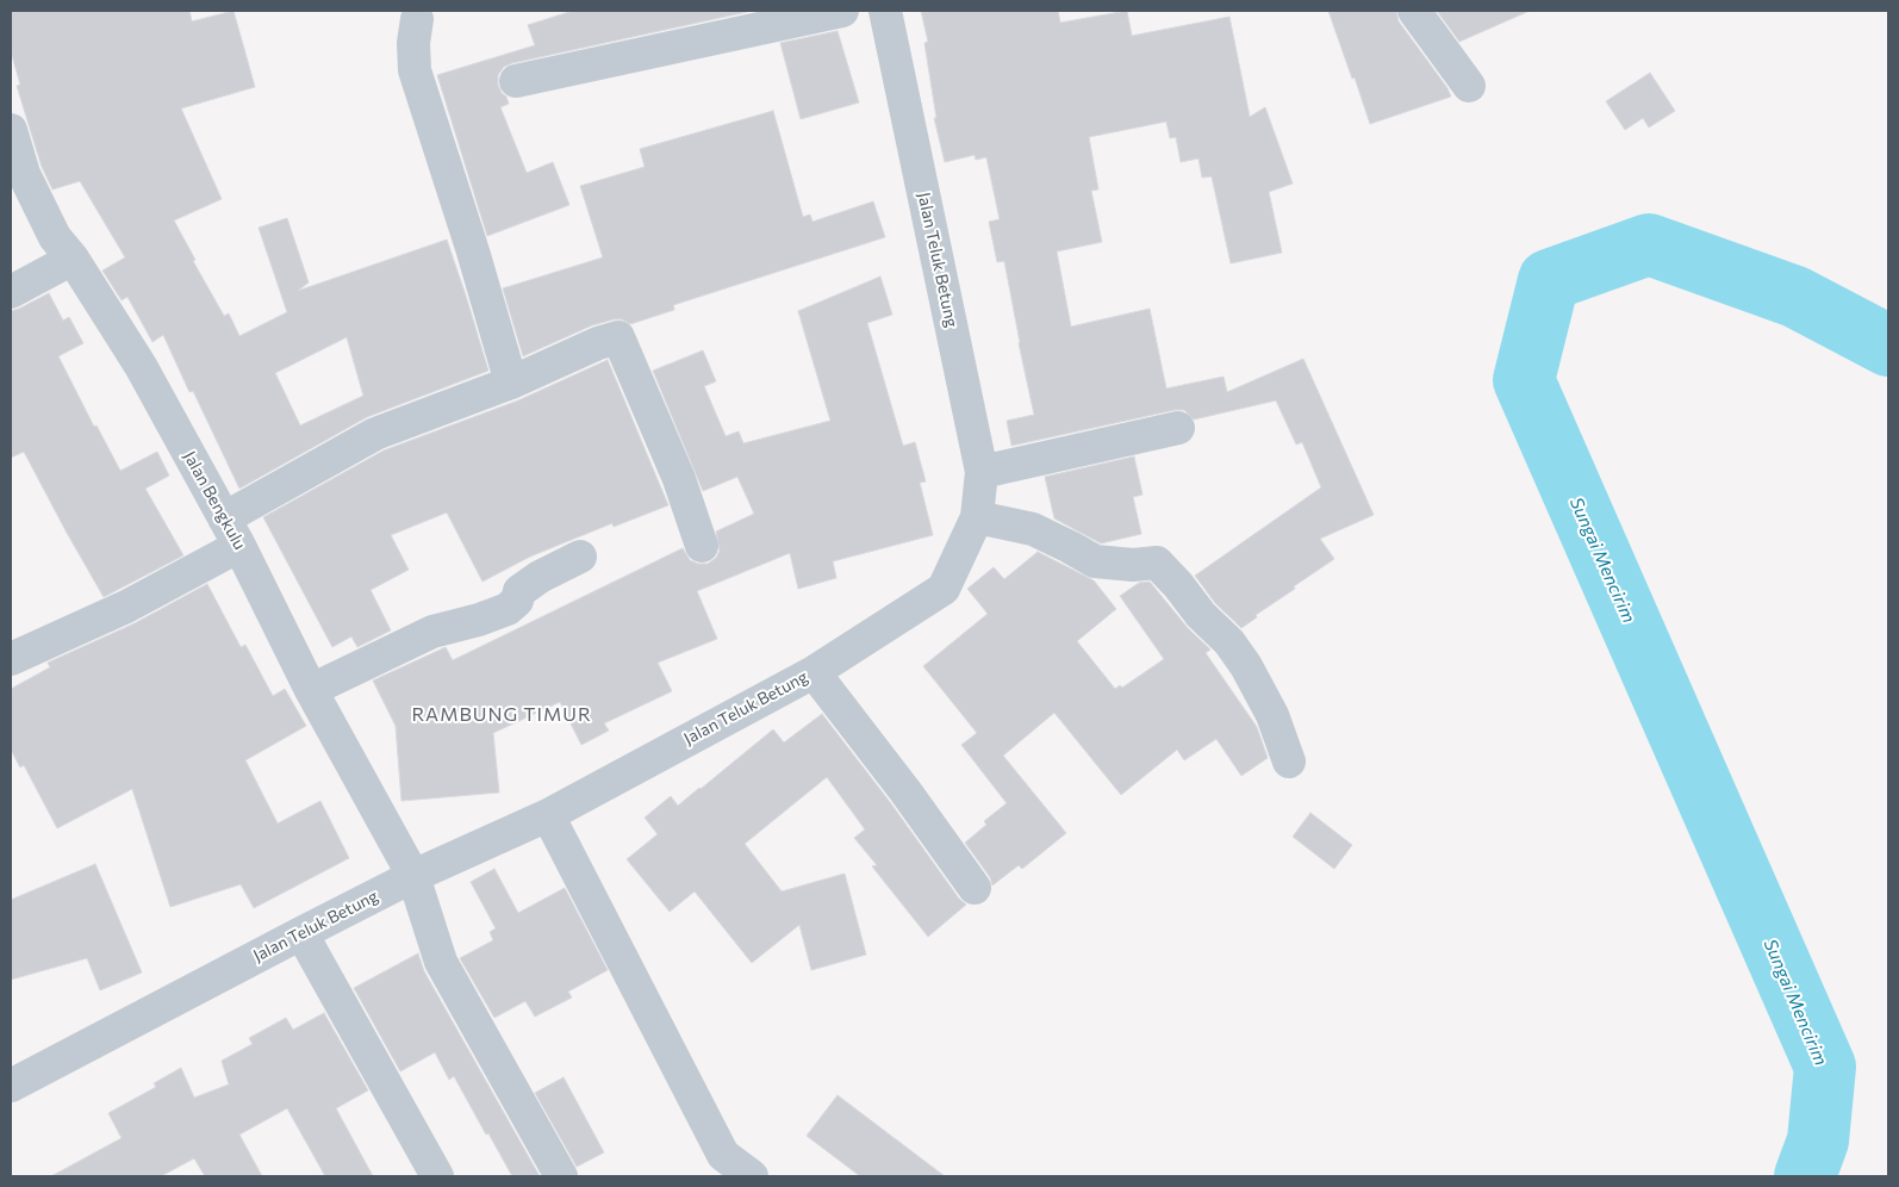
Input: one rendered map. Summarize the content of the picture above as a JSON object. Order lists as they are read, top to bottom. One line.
{"streets":{"street":["Jalan Teluk Betung","Jalan Bengkulu"]},"crossings":[["Jalan Teluk Betung","Jalan Bengkulu"]],"districts":["RAMBUNG TIMUR"],"water":["Sungai Mencirim"]}
